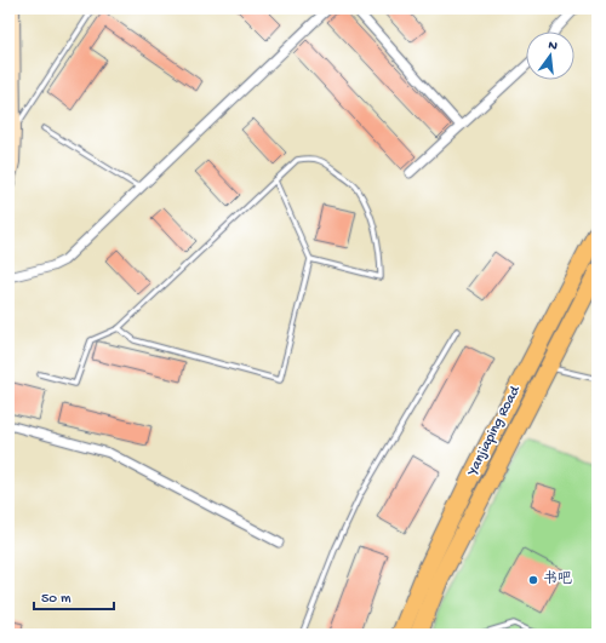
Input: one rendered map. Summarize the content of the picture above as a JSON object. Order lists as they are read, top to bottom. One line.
{"streets":{"highway":["Yanjiaping Road"]},"places":["书吧"],"scale_bar":"50 m","north":"top"}
